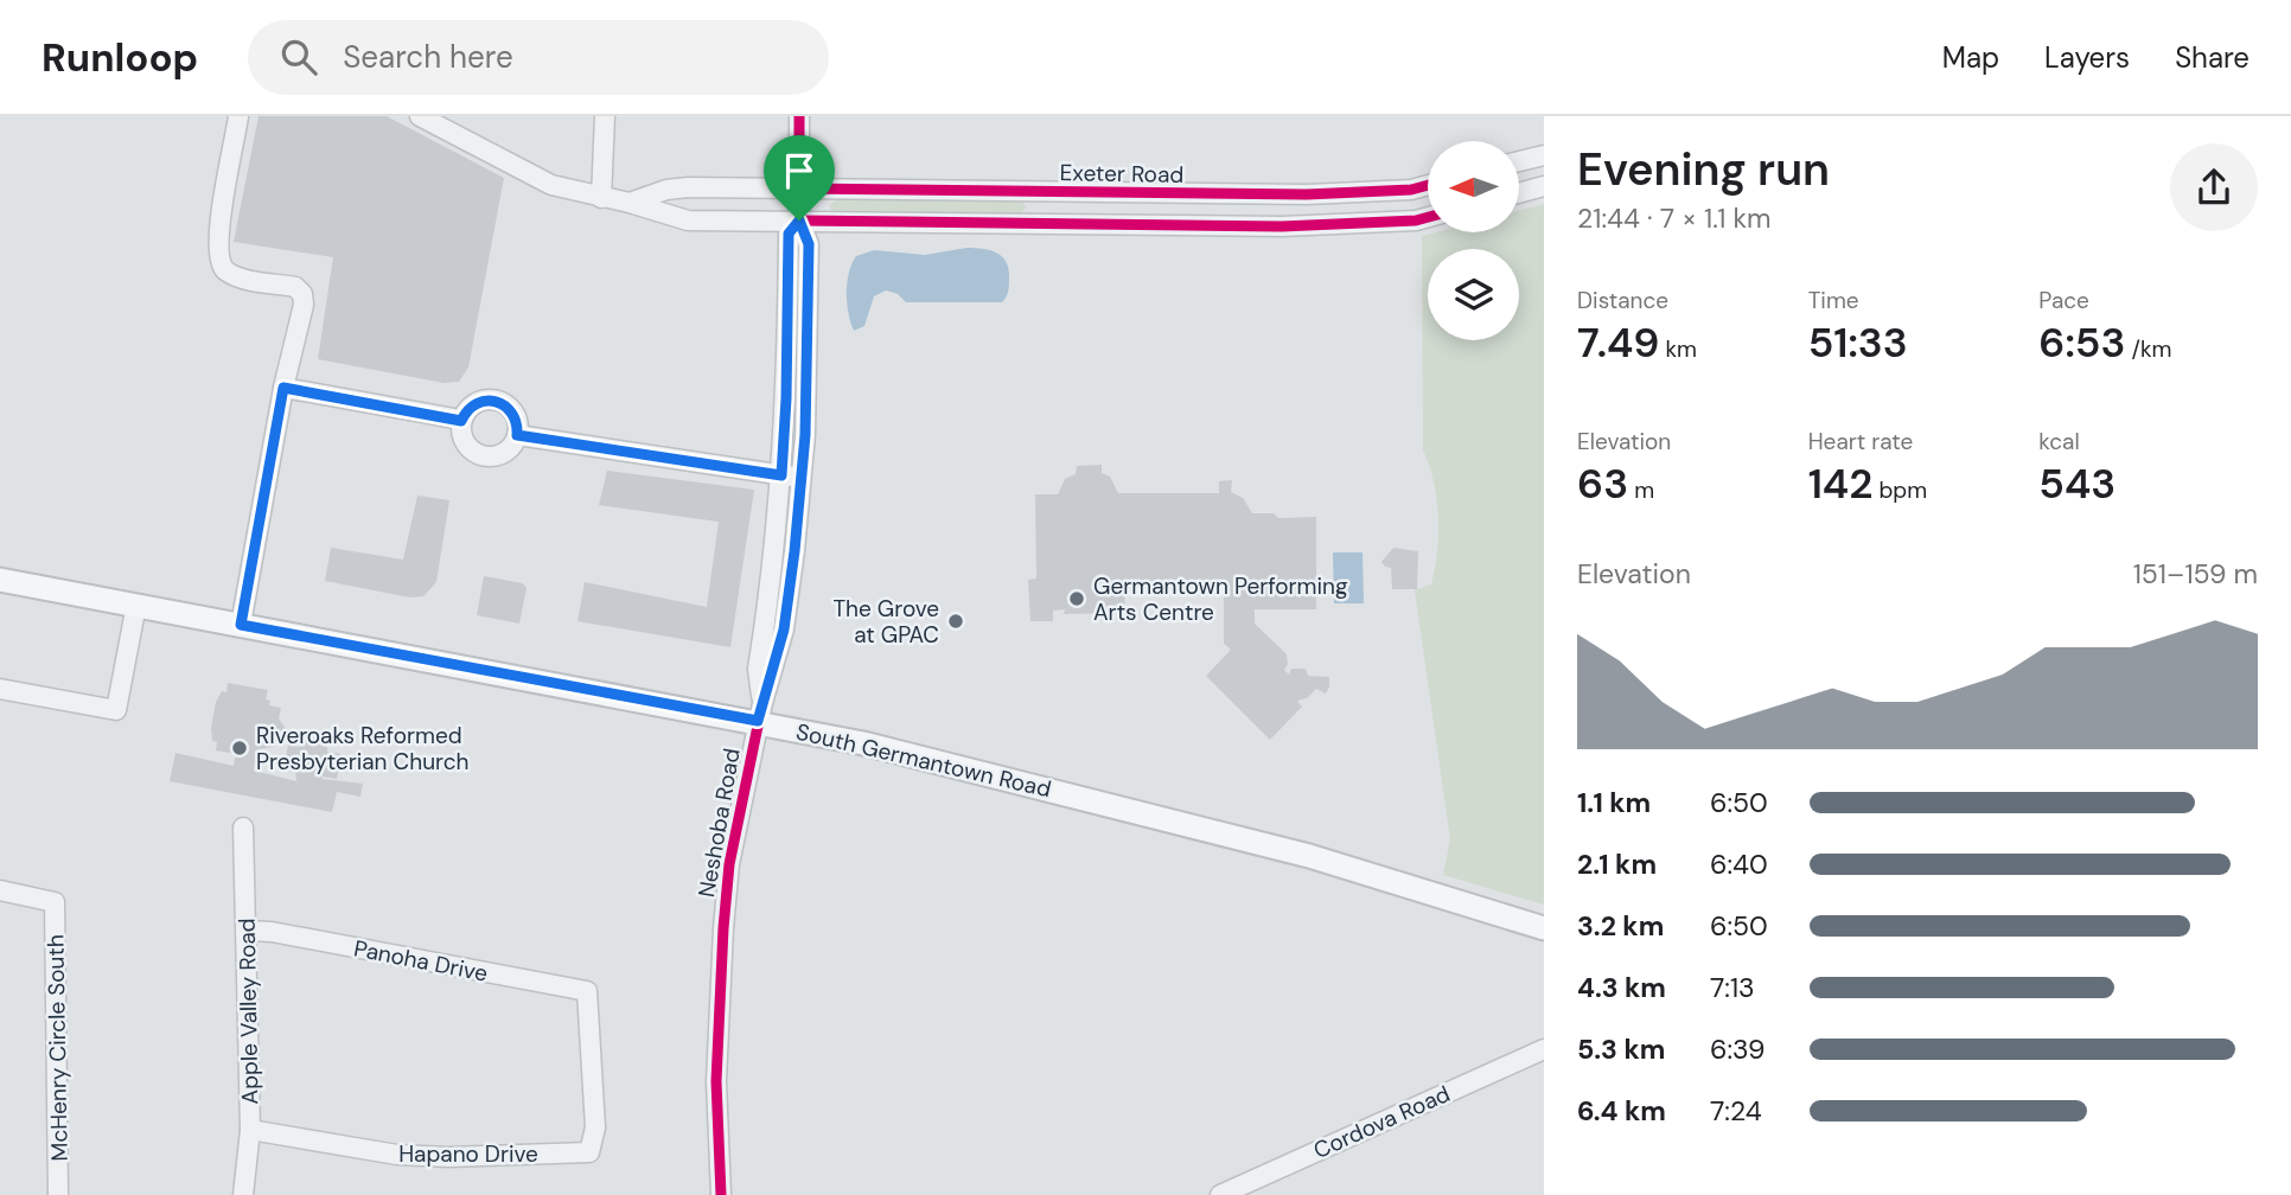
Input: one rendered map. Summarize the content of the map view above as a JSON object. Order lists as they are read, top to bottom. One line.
{"streets":{"main road":["South Germantown Road"],"street":["Exeter Road","Neshoba Road","Panoha Drive","Apple Valley Road","McHenry Circle South","Cordova Road","Hapano Drive"]},"crossings":[["Exeter Road","Neshoba Road"],["South Germantown Road","Neshoba Road"],["Panoha Drive","Apple Valley Road"],["Panoha Drive","Hapano Drive"],["Apple Valley Road","Hapano Drive"]],"places":["Germantown Performing Arts Centre","The Grove at GPAC","Riveroaks Reformed Presbyterian Church"],"north":"left","page":{"header":"Runloop","search":"Search here","nav":["Map","Layers","Share"],"heading":["Evening run","21:44 · 7 × 1.1 km"],"stats":[["Distance","7.49 km"],["Time","51:33"],["Pace","6:53 /km"],["Elevation","63 m"],["Heart rate","142 bpm"],["kcal","543"]],"chart":["Elevation","151–159 m"],"list":[{"name":"1.1 km","note":"6:50"},{"name":"2.1 km","note":"6:40"},{"name":"3.2 km","note":"6:50"},{"name":"4.3 km","note":"7:13"},{"name":"5.3 km","note":"6:39"},{"name":"6.4 km","note":"7:24"}]}}
